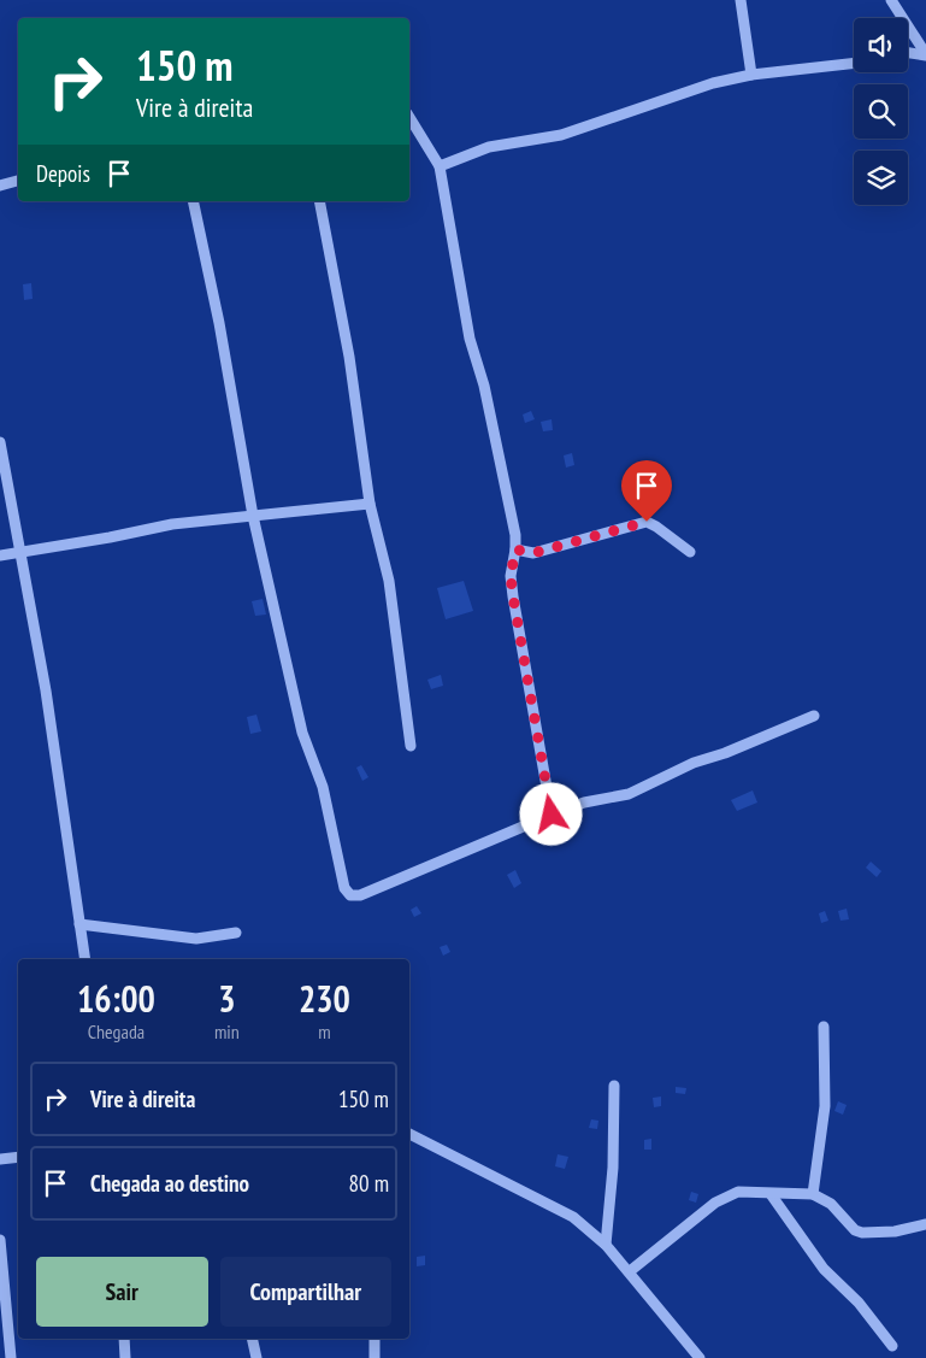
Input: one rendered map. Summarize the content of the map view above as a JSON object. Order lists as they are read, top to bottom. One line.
{"page":{"turn":["150 m","Vire à direita"],"then":"Depois","eta":["16:00","Chegada","3","min","230","m"],"list":[{"name":"Vire à direita","value":"150 m"},{"name":"Chegada ao destino","value":"80 m"}],"buttons":["Sair","Compartilhar"]}}
